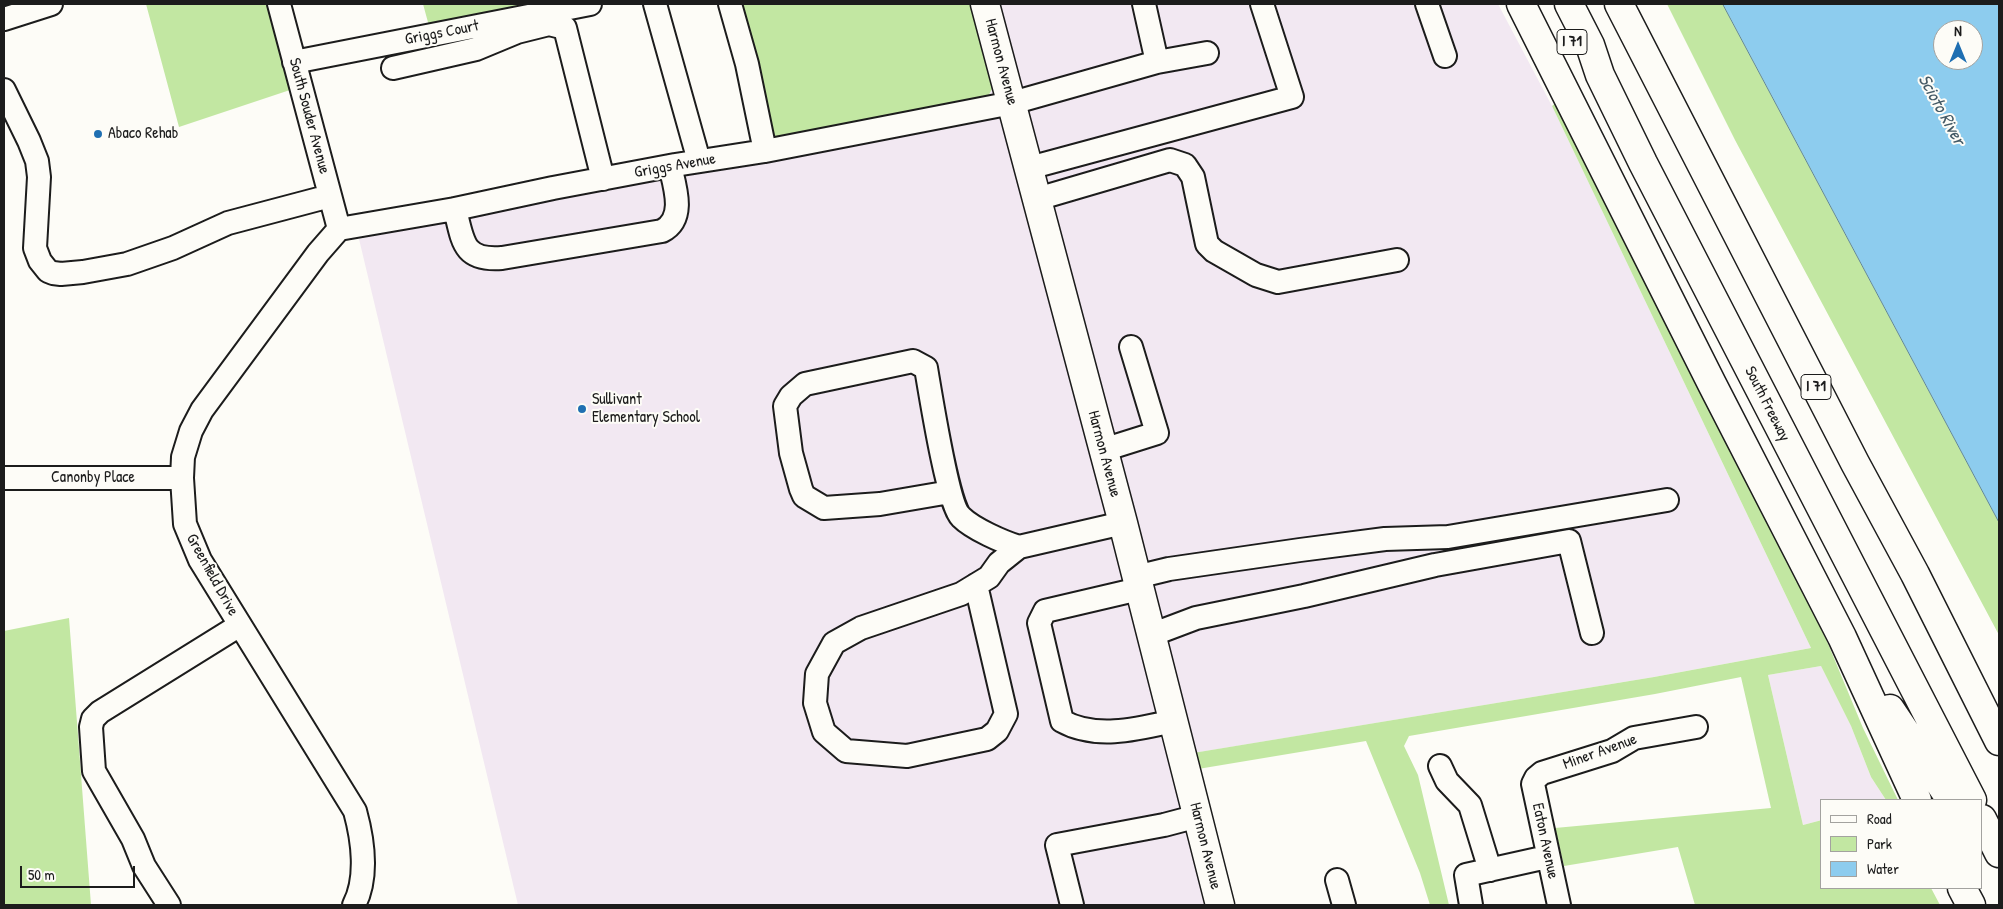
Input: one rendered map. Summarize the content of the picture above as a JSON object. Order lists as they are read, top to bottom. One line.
{"streets":{"main road":["I 71","Harmon Avenue","South Freeway"],"street":["Griggs Court","South Souder Avenue","Griggs Avenue","Canonby Place","Greenfield Drive","Miner Avenue","Eaton Avenue"]},"crossings":[["Griggs Court","South Souder Avenue"],["I 71","South Freeway"],["Harmon Avenue","Griggs Avenue"],["South Souder Avenue","Griggs Avenue"],["South Souder Avenue","Greenfield Drive"],["Griggs Avenue","Greenfield Drive"],["Canonby Place","Greenfield Drive"],["Miner Avenue","Eaton Avenue"]],"water":["Scioto River"],"places":["Abaco Rehab","Sullivant Elementary School"],"legend":["Road","Park","Water"],"scale_bar":"50 m","north":"top"}
